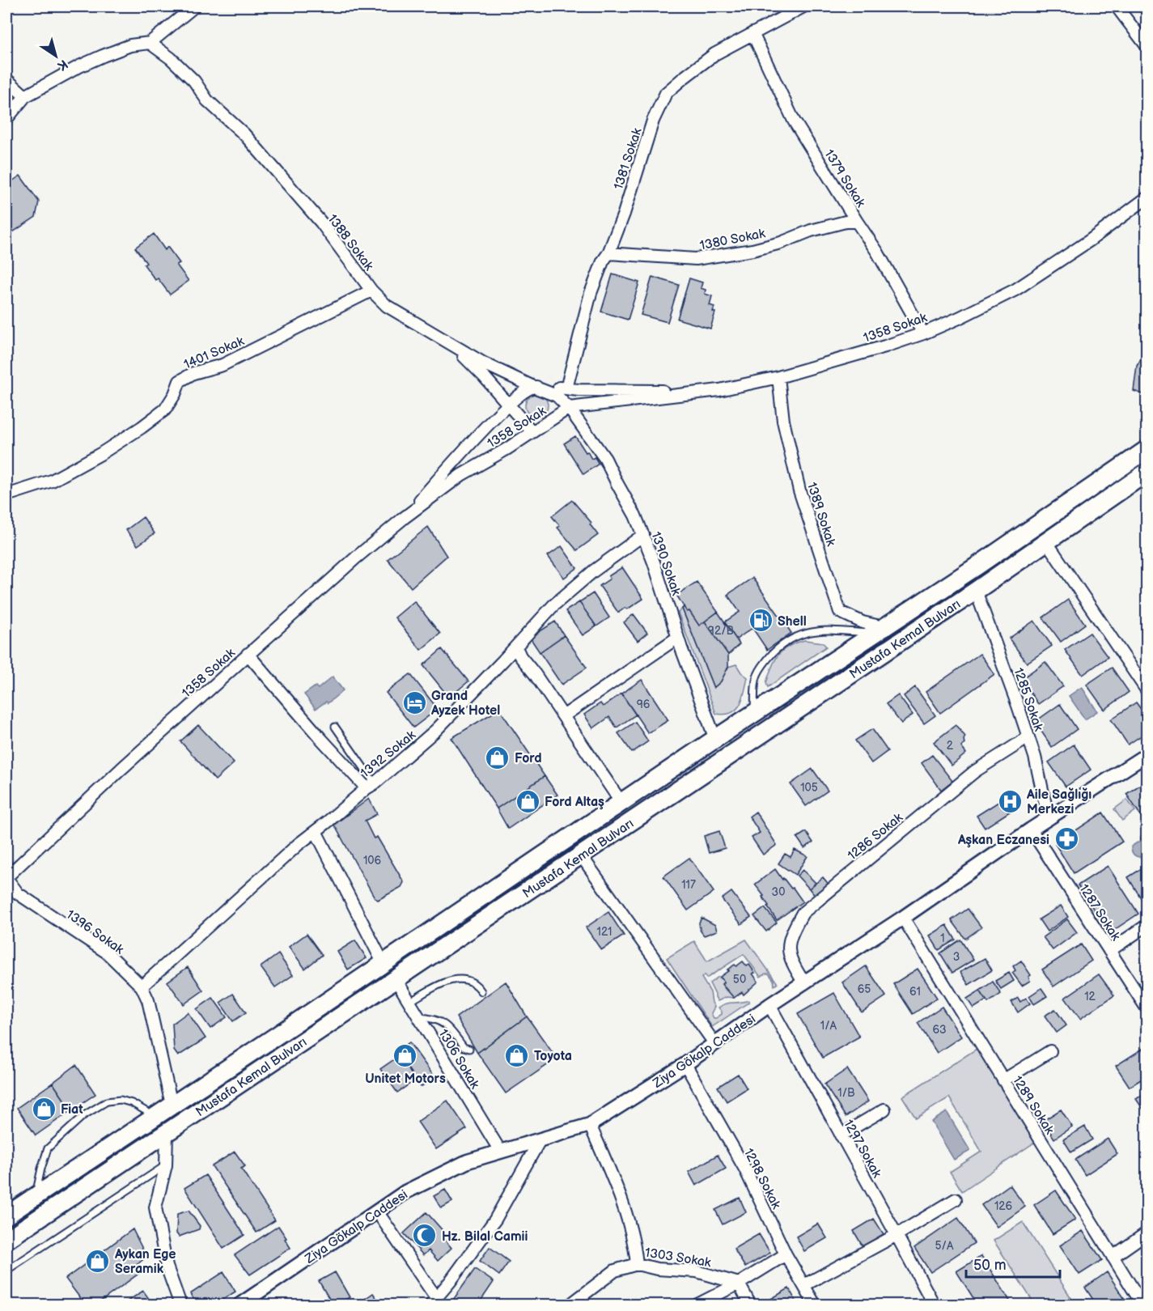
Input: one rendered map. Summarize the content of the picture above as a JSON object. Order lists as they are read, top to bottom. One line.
{"streets":{"highway":["Mustafa Kemal Bulvarı"],"street":["1381 Sokak","1379 Sokak","1380 Sokak","1388 Sokak","1358 Sokak","1401 Sokak","1389 Sokak","1390 Sokak","1285 Sokak","1392 Sokak","1286 Sokak","1287 Sokak","1396 Sokak","Ziya Gökalp Caddesi","1306 Sokak","1289 Sokak","1297 Sokak","1298 Sokak","1303 Sokak"]},"crossings":[["1381 Sokak","1379 Sokak"],["1381 Sokak","1380 Sokak"],["1379 Sokak","1380 Sokak"],["1379 Sokak","1358 Sokak"],["1388 Sokak","1358 Sokak"],["1388 Sokak","1401 Sokak"],["1388 Sokak","1390 Sokak"],["1358 Sokak","1389 Sokak"],["1358 Sokak","1390 Sokak"],["1358 Sokak","1396 Sokak"],["1389 Sokak","Mustafa Kemal Bulvarı"],["1390 Sokak","Mustafa Kemal Bulvarı"],["1390 Sokak","1392 Sokak"],["Mustafa Kemal Bulvarı","1285 Sokak"],["Mustafa Kemal Bulvarı","1396 Sokak"],["Mustafa Kemal Bulvarı","1306 Sokak"],["1285 Sokak","1286 Sokak"],["1285 Sokak","Ziya Gökalp Caddesi"],["1392 Sokak","1396 Sokak"],["1286 Sokak","Ziya Gökalp Caddesi"],["1287 Sokak","Ziya Gökalp Caddesi"],["Ziya Gökalp Caddesi","1306 Sokak"],["Ziya Gökalp Caddesi","1289 Sokak"],["Ziya Gökalp Caddesi","1297 Sokak"],["Ziya Gökalp Caddesi","1298 Sokak"]],"places":{"fuel station":["Shell"],"hotel":["Grand Ayzek Hotel"],"shop":["Ford","Ford Altaş","Unitet Motors","Toyota","Fiat","Aykan Ege Seramik"],"hospital":["Aile Sağlığı Merkezi"],"pharmacy":["Aşkan Eczanesi"],"mosque":["Hz. Bilal Camii"]},"house_numbers":["92/B","96","2","105","106","117","30","121","1","3","50","65","61","12","1/A","63","1/B","126","5/A"],"scale_bar":"50 m","north":"bottom right"}
